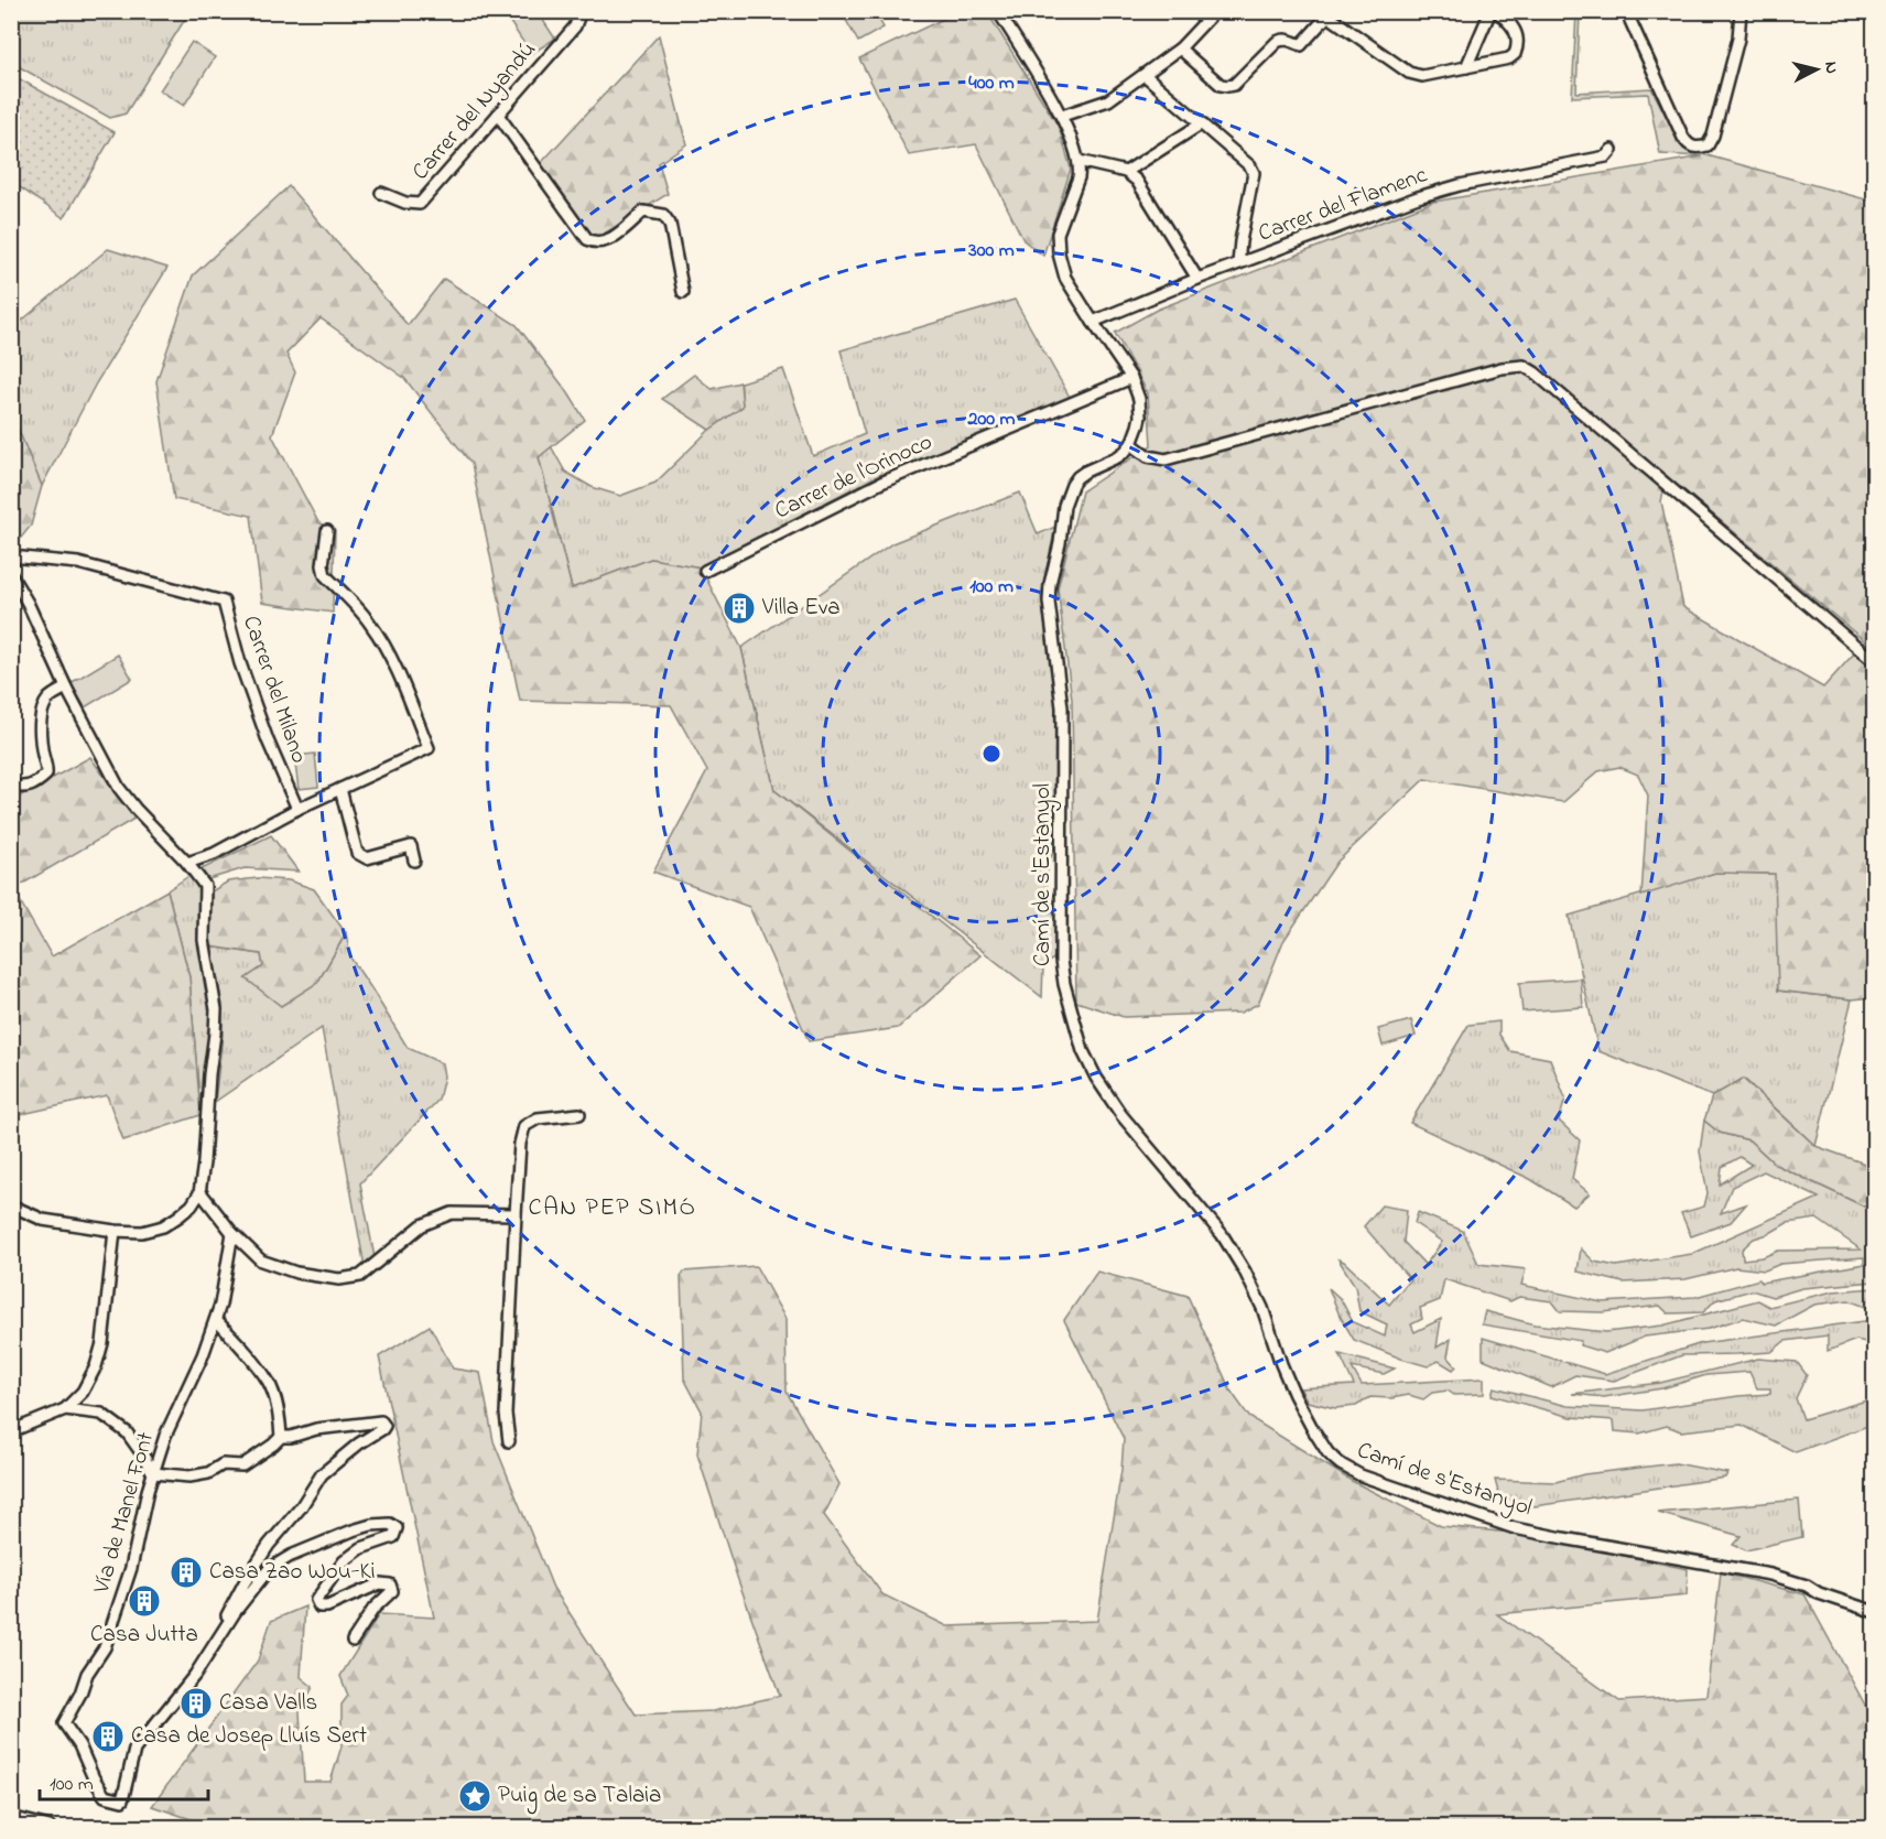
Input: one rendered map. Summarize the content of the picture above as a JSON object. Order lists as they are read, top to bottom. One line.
{"streets":{"street":["Carrer del Nyandú","Carrer del Flamenc","Carrer de l'Orinoco","Carrer del Milano","Camí de s'Estanyol","Vía de Manel Font"]},"districts":["CAN PEP SIMÓ"],"places":{"building":["Villa Eva","Casa Zao Wou-Ki","Casa Jutta","Casa Valls","Casa de Josep Lluís Sert"],"place":["Puig de sa Talaia"]},"scale_bar":"100 m","north":"right","rings":["400 m","300 m","200 m","100 m"]}
